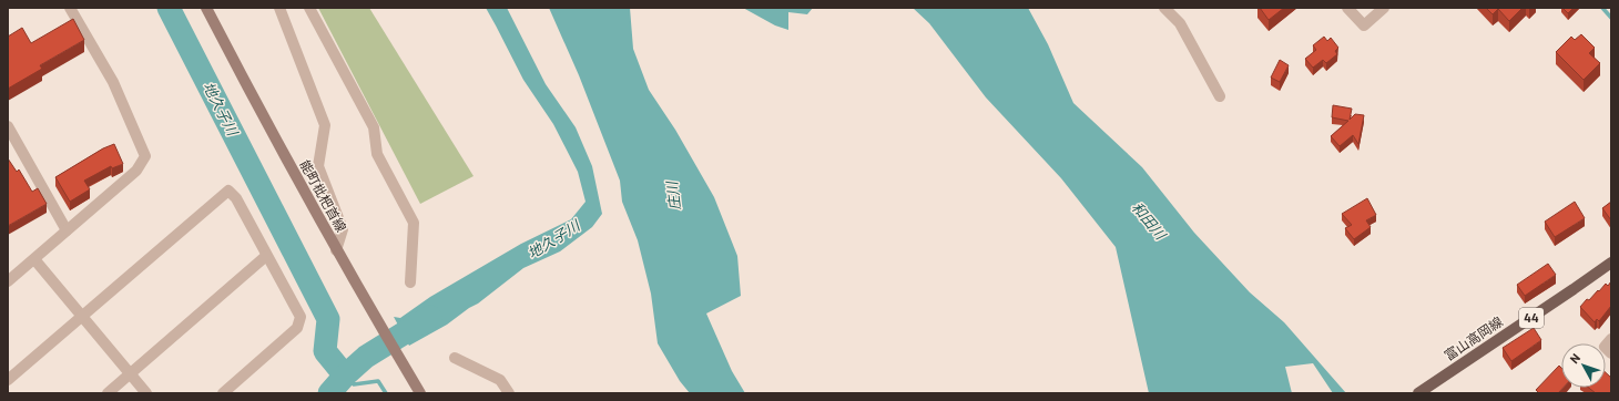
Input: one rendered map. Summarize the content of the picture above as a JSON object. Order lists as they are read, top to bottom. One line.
{"streets":{"main road":["能町枇杷首線","44","富山高岡線"]},"water":["地久子川","庄川","和田川"],"north":"top left"}
